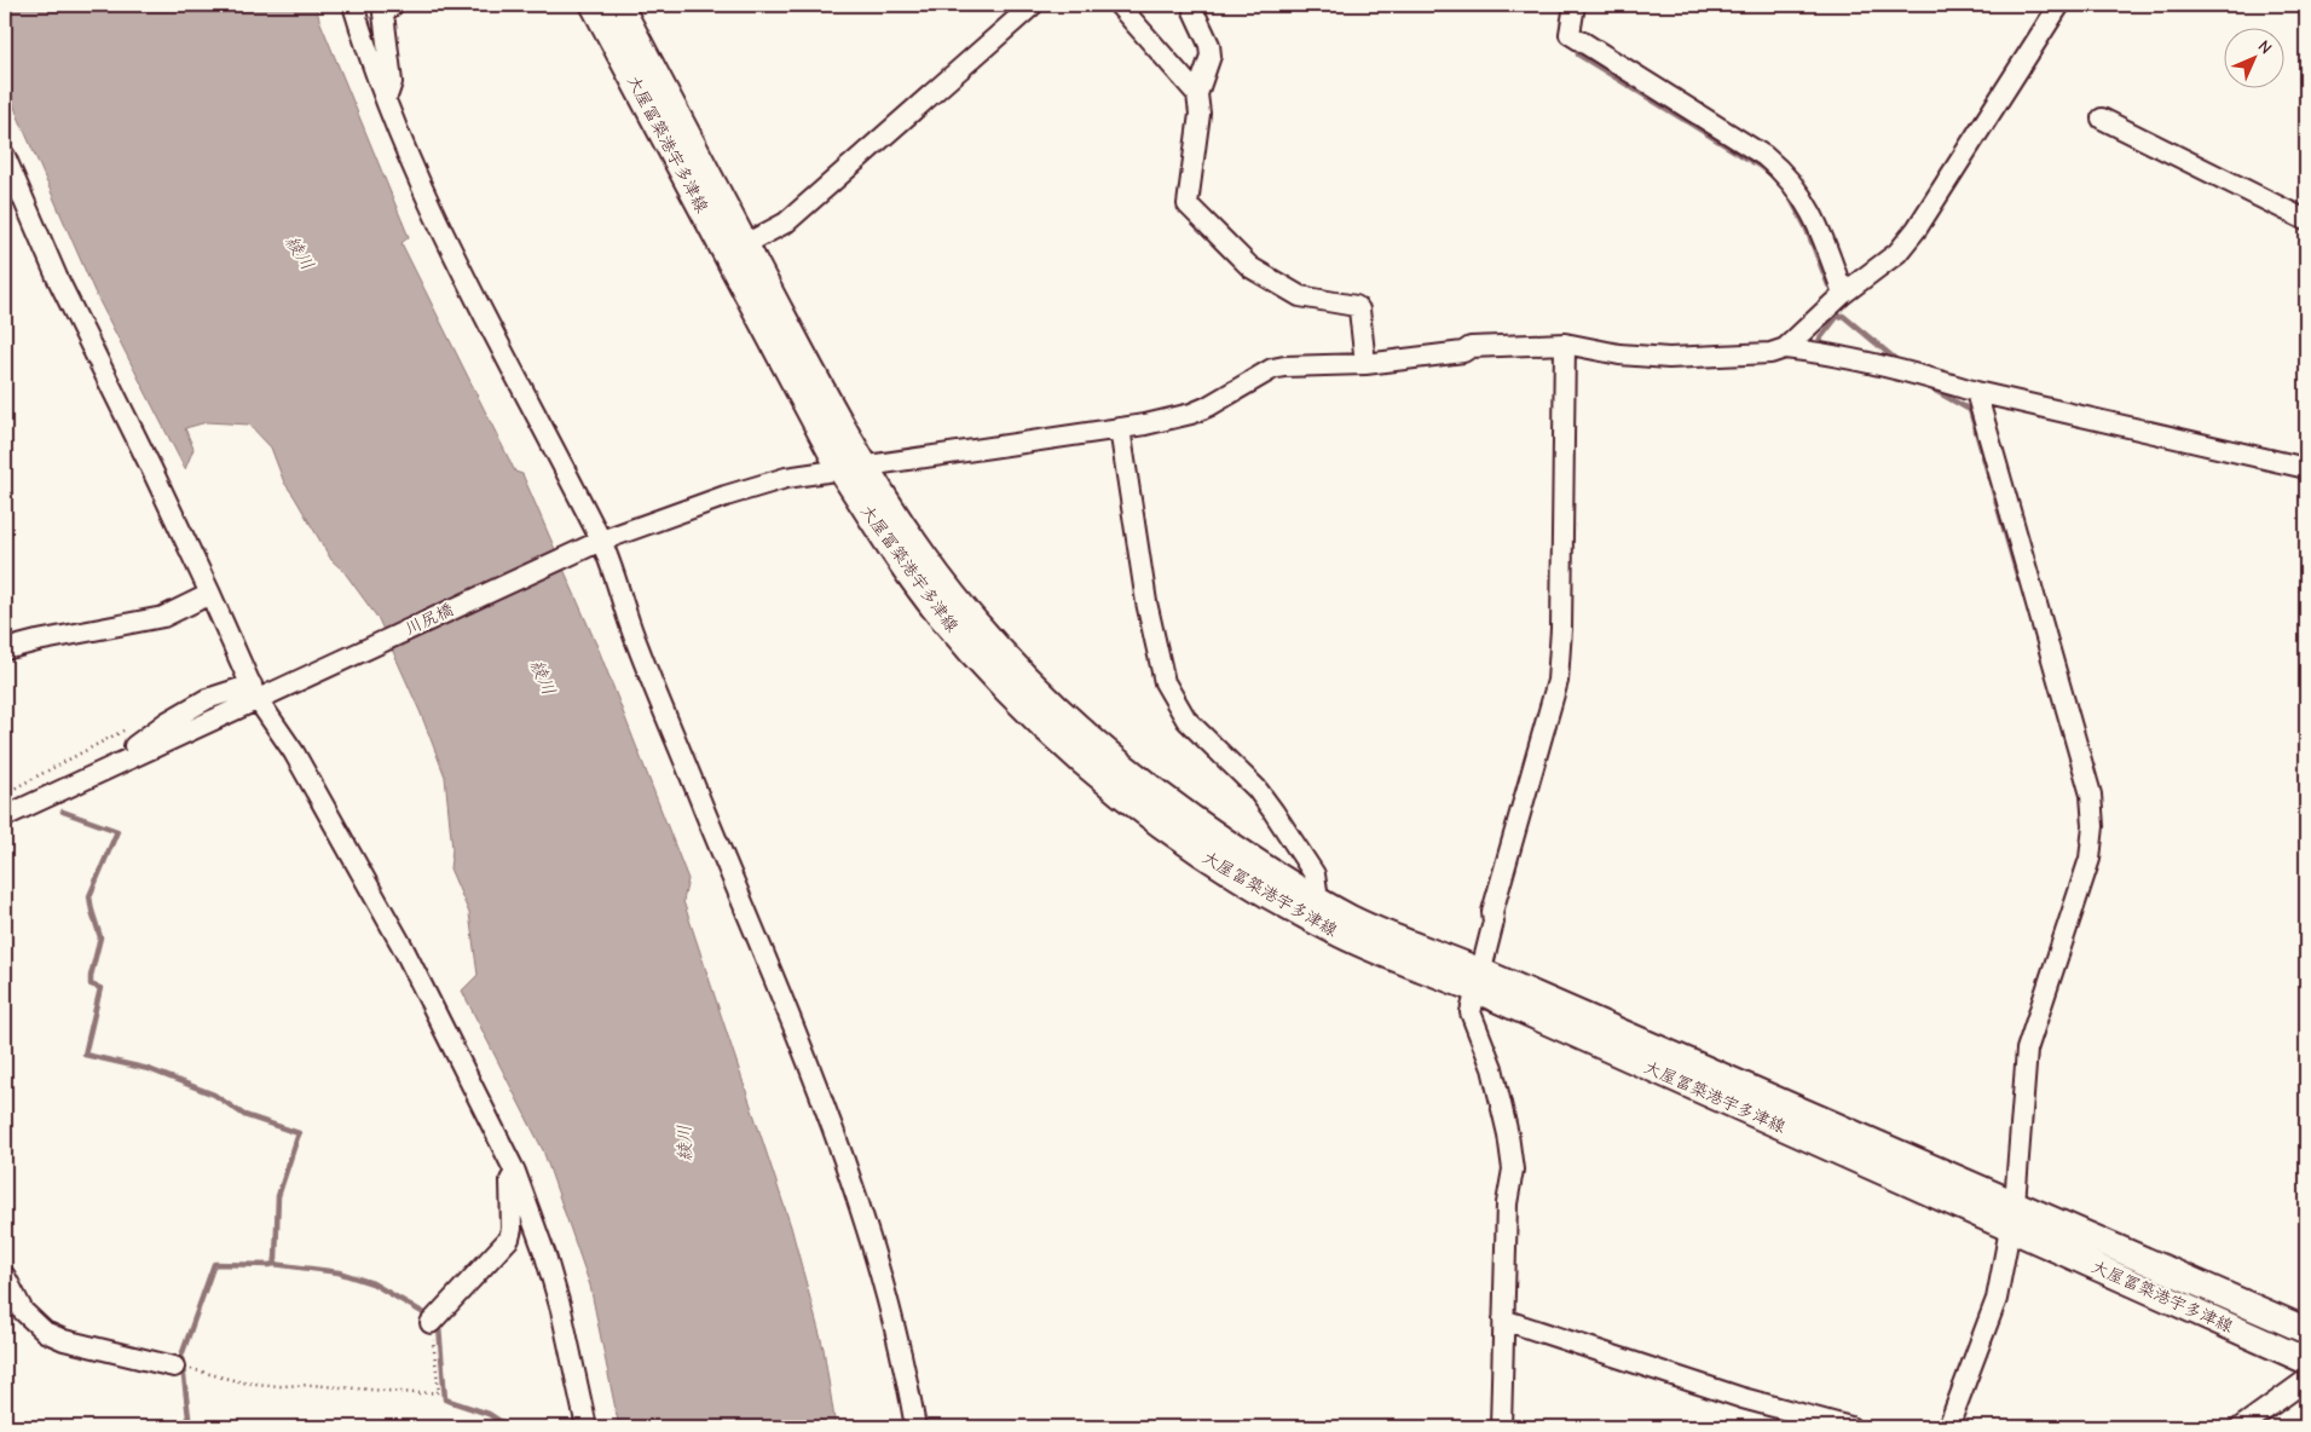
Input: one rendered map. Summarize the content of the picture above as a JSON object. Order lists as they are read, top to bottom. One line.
{"streets":{"main road":["大屋冨築港宇多津線"],"street":["川尻橋"]},"crossings":[["大屋冨築港宇多津線","川尻橋"]],"water":["綾川"],"north":"top right"}
